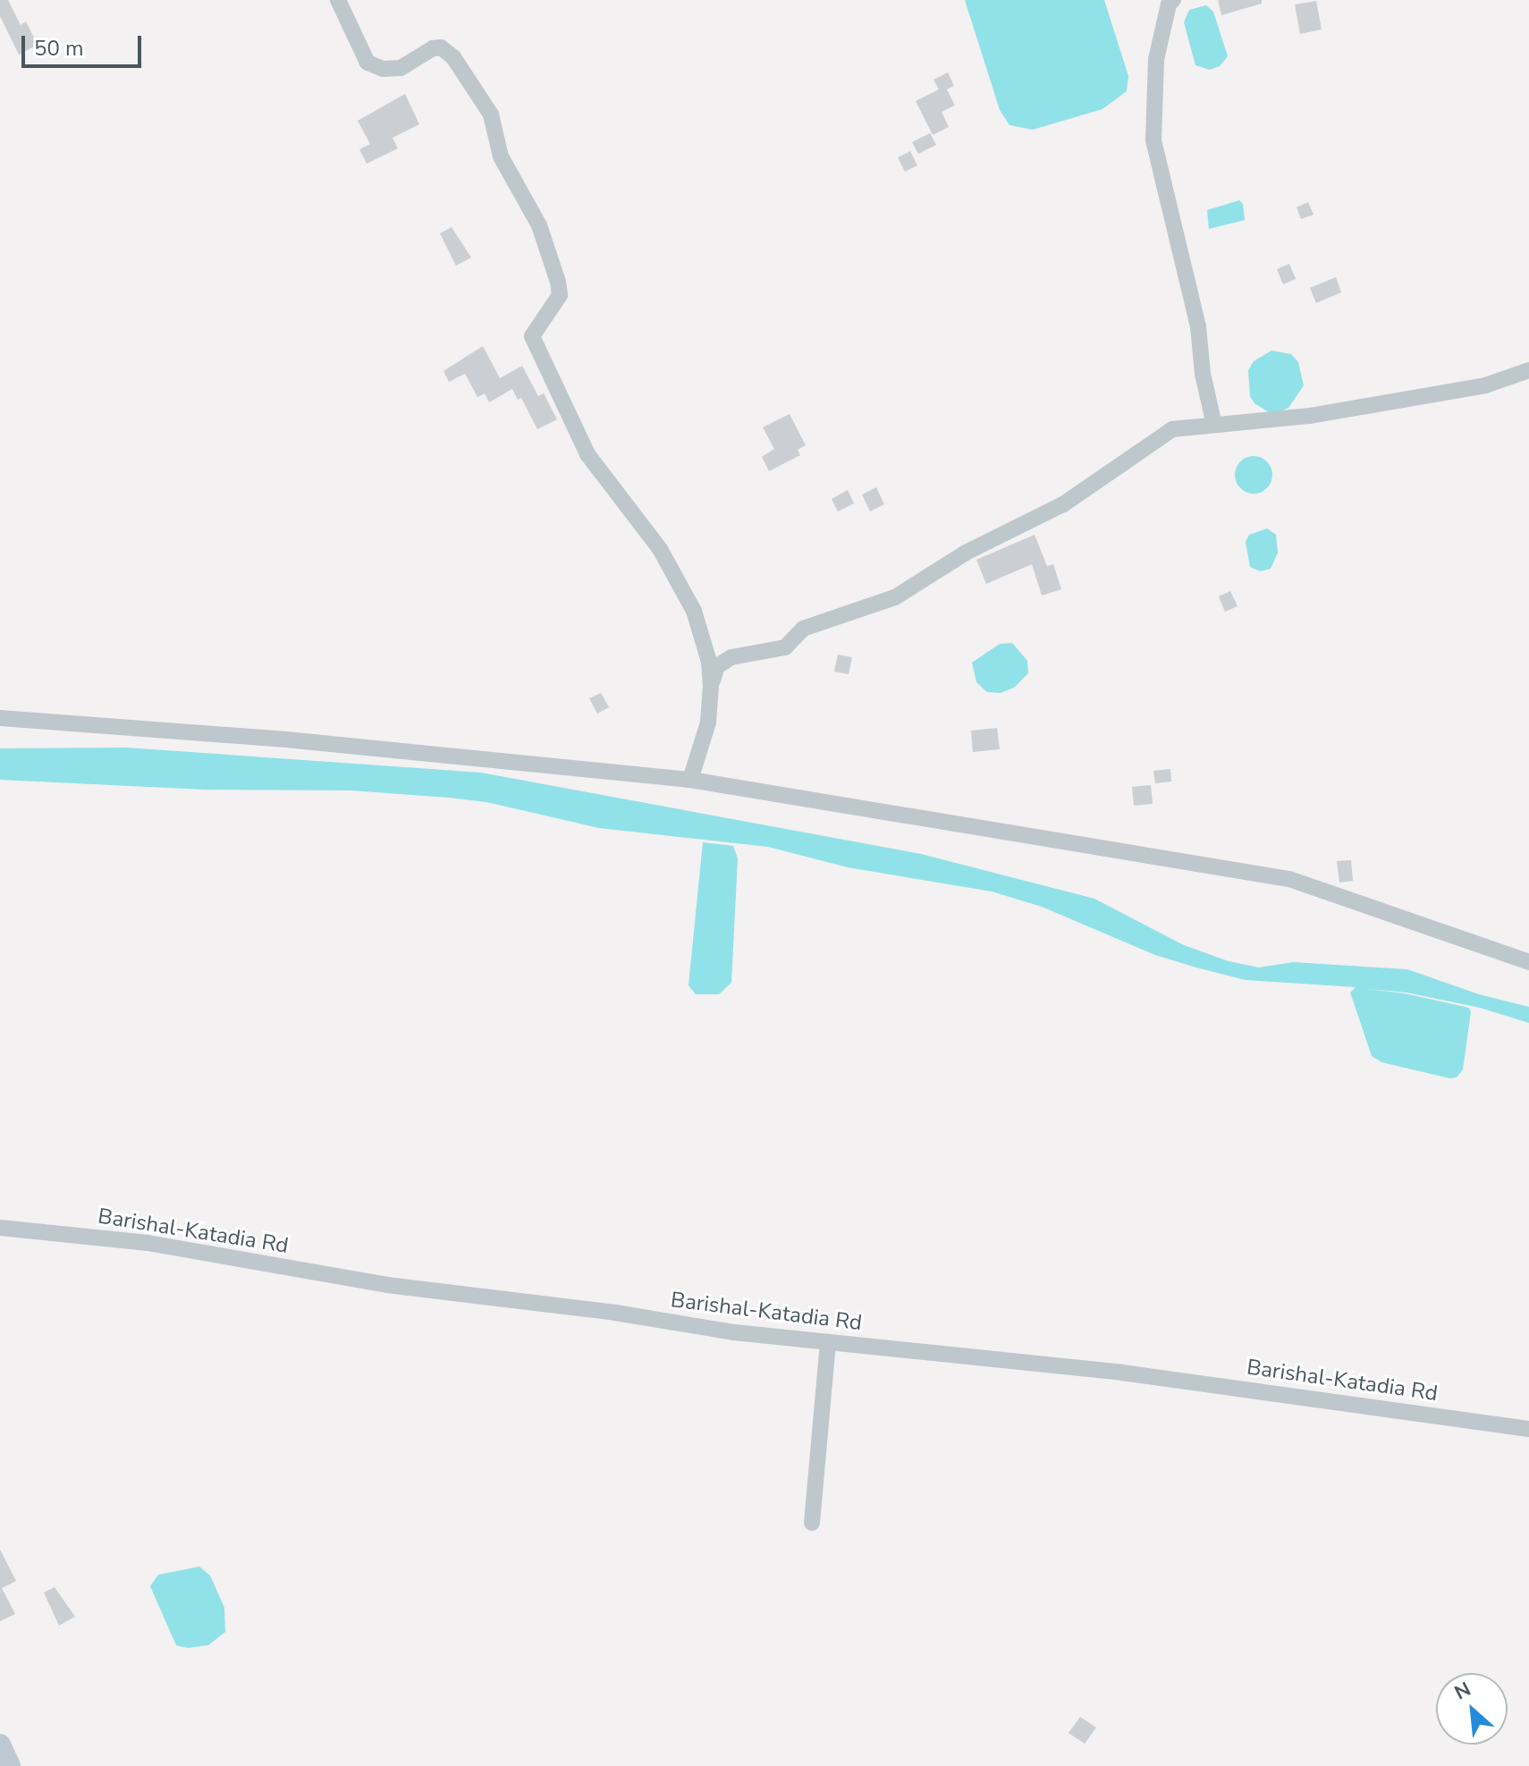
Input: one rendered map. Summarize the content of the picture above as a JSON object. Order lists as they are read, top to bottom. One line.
{"streets":{"street":["Barishal-Katadia Rd"]},"scale_bar":"50 m","north":"top left"}
